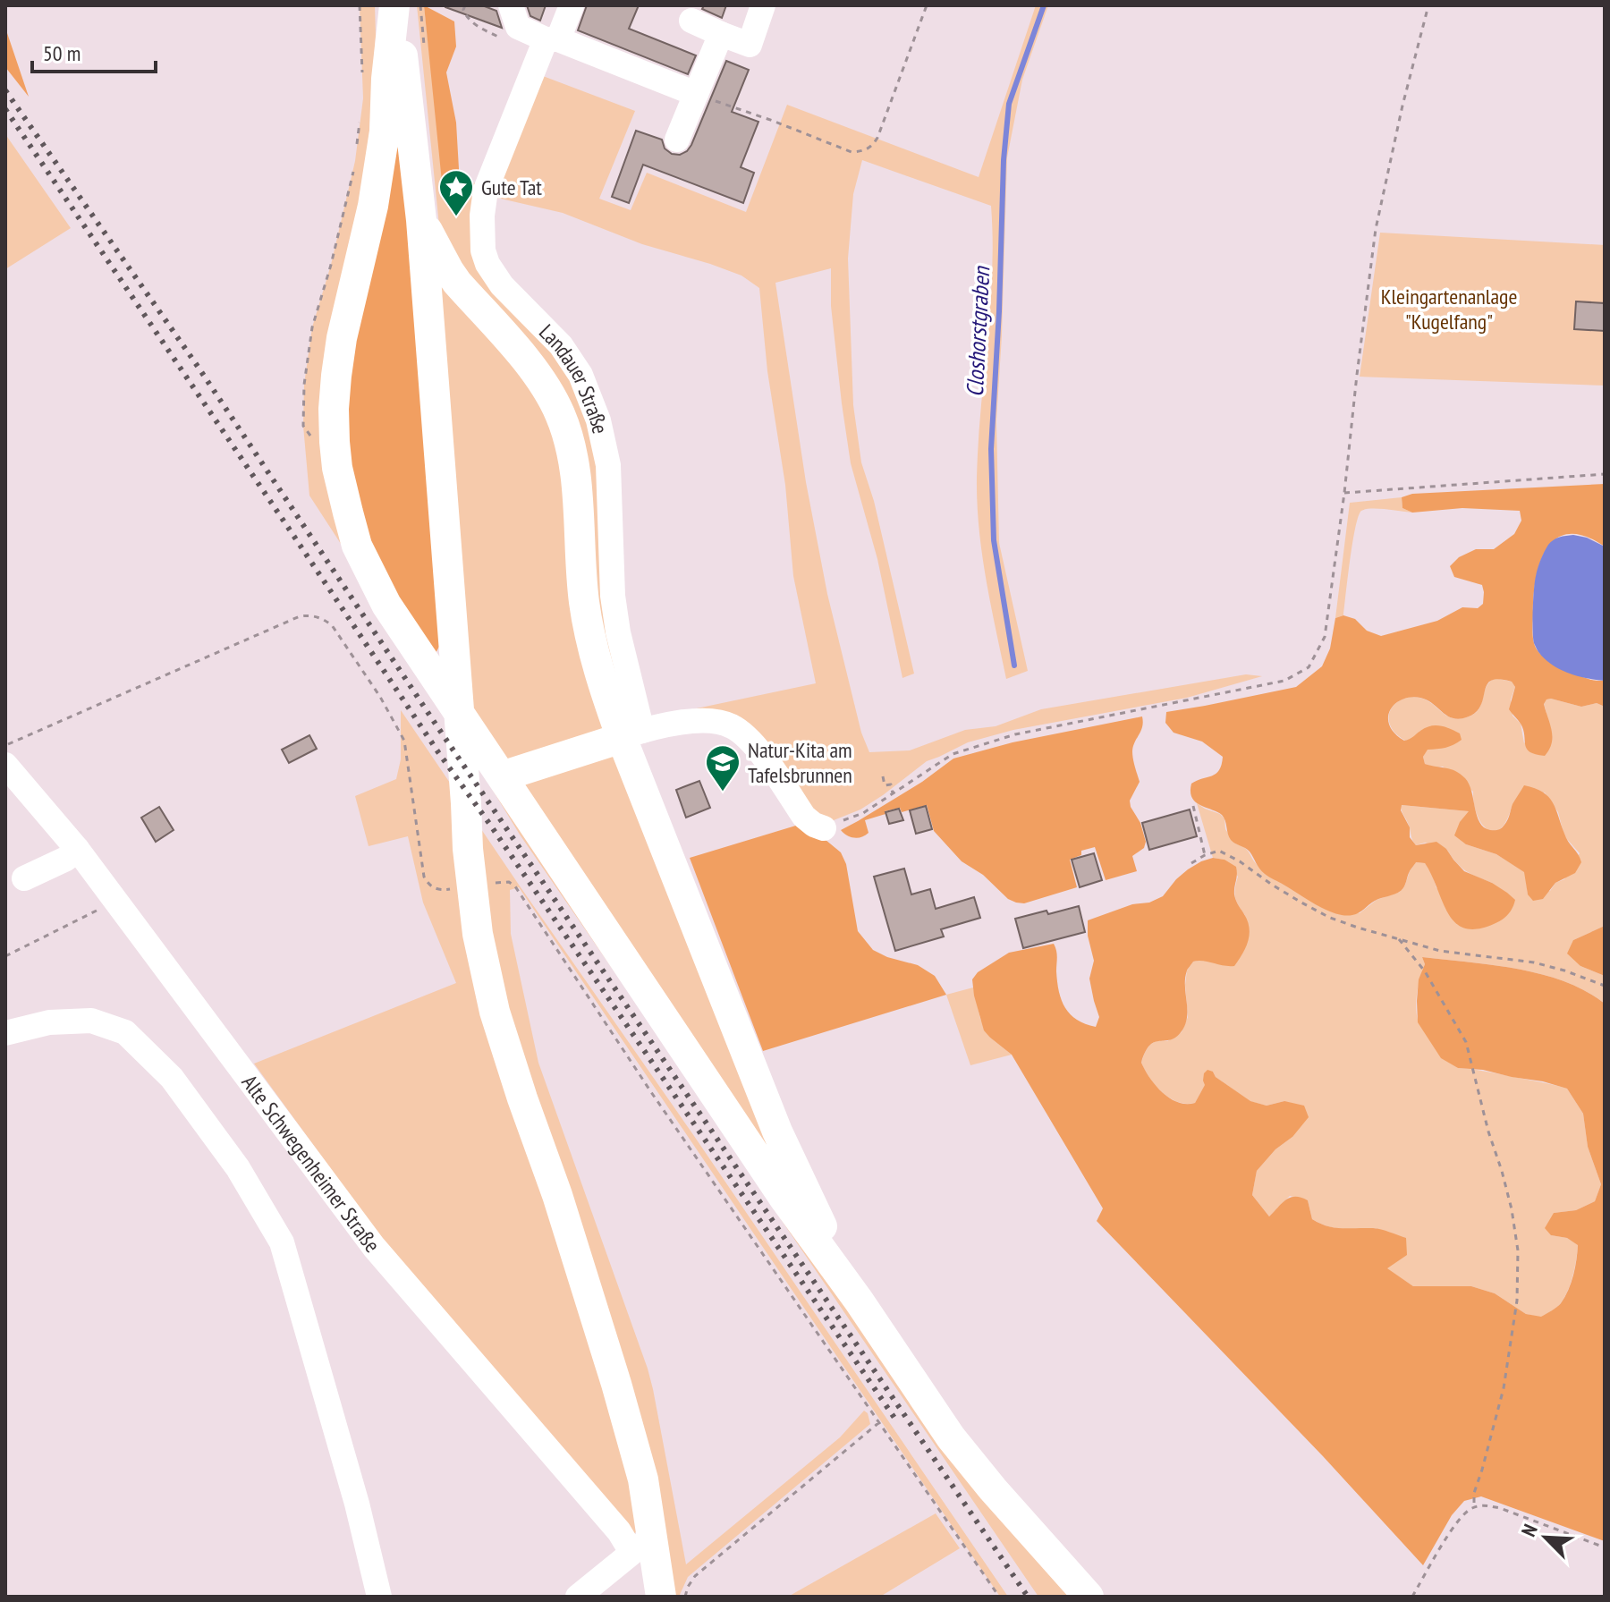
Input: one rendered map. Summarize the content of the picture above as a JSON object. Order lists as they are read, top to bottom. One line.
{"streets":{"lane":["Landauer Straße","Alte Schwegenheimer Straße"]},"water":["Closhorstgraben"],"parks":["Kleingartenanlage \"Kugelfang\""],"places":{"place":["Gute Tat"],"school or university":["Natur-Kita am Tafelsbrunnen"]},"scale_bar":"50 m","north":"top left"}
